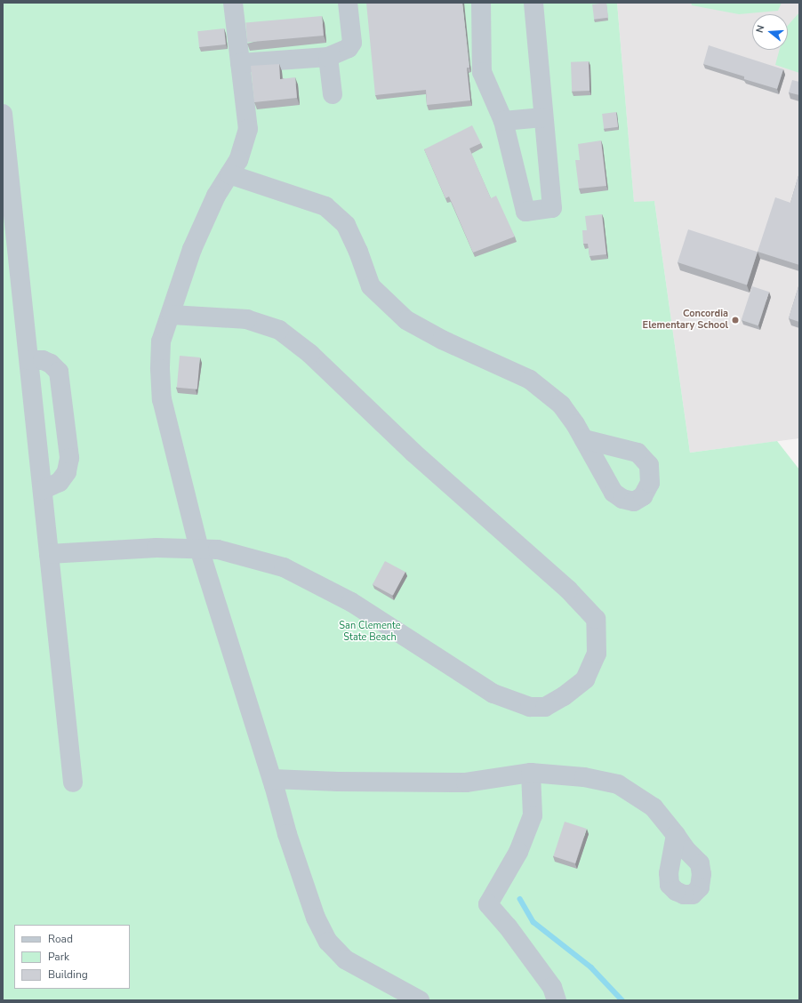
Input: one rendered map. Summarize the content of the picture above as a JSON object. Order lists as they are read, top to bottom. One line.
{"parks":["San Clemente State Beach"],"places":["Concordia Elementary School"],"legend":["Road","Park","Building"],"north":"left"}
